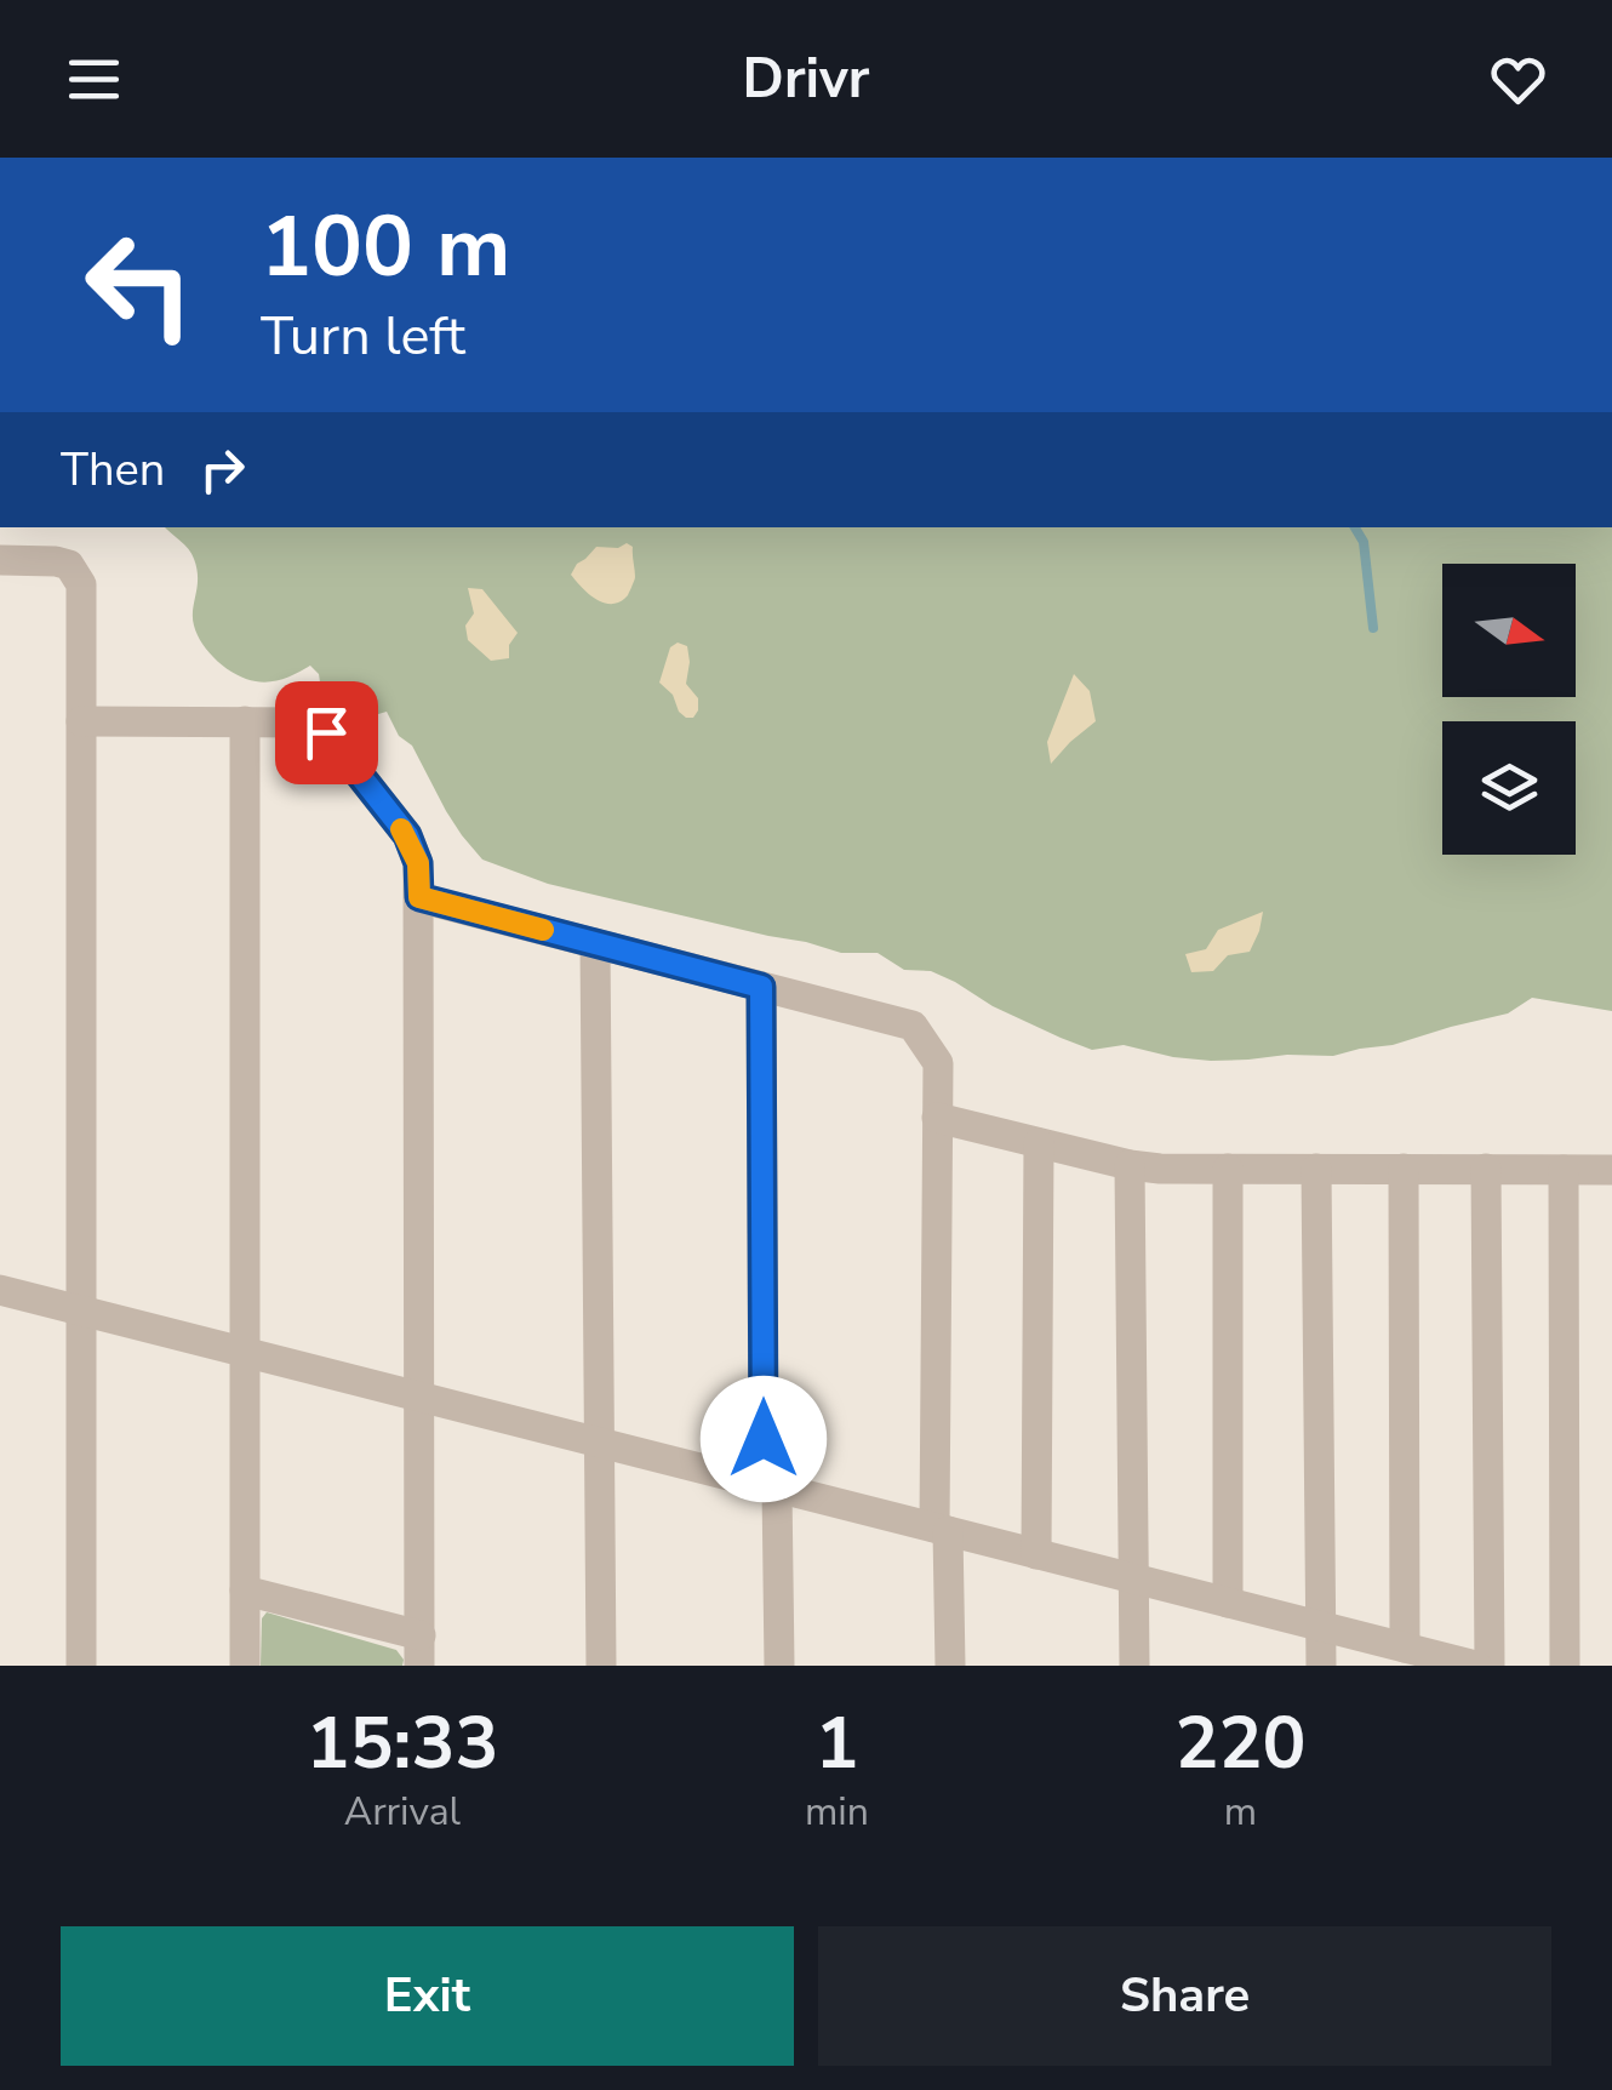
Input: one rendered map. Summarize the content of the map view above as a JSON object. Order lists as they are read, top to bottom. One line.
{"north":"right","page":{"header":"Drivr","turn":["100 m","Turn left"],"then":"Then","eta":["15:33","Arrival","1","min","220","m"],"buttons":["Exit","Share"]}}
